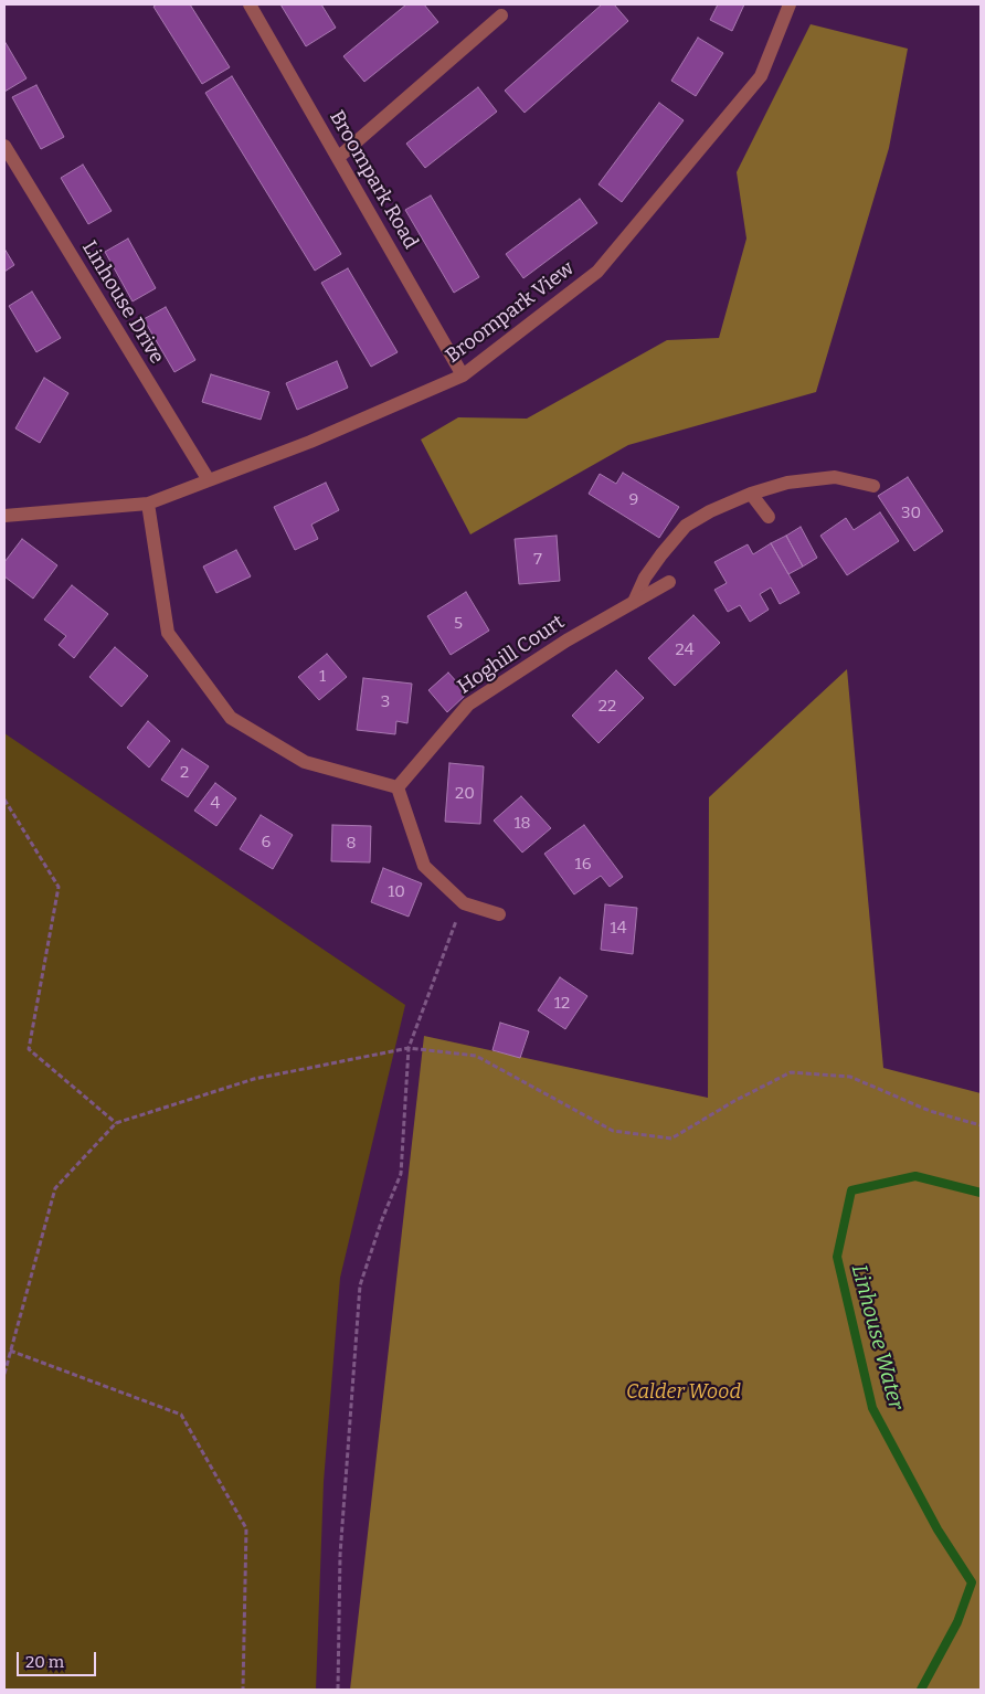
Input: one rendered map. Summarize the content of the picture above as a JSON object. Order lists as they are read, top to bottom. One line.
{"streets":{"street":["Broompark Road","Linhouse Drive","Broompark View","Hoghill Court"]},"crossings":[["Broompark Road","Broompark View"],["Linhouse Drive","Broompark View"]],"water":["Linhouse Water"],"parks":["Calder Wood"],"house_numbers":["9","30","7","5","24","1","3","22","2","20","4","18","6","8","16","10","14","12"],"scale_bar":"20 m"}
